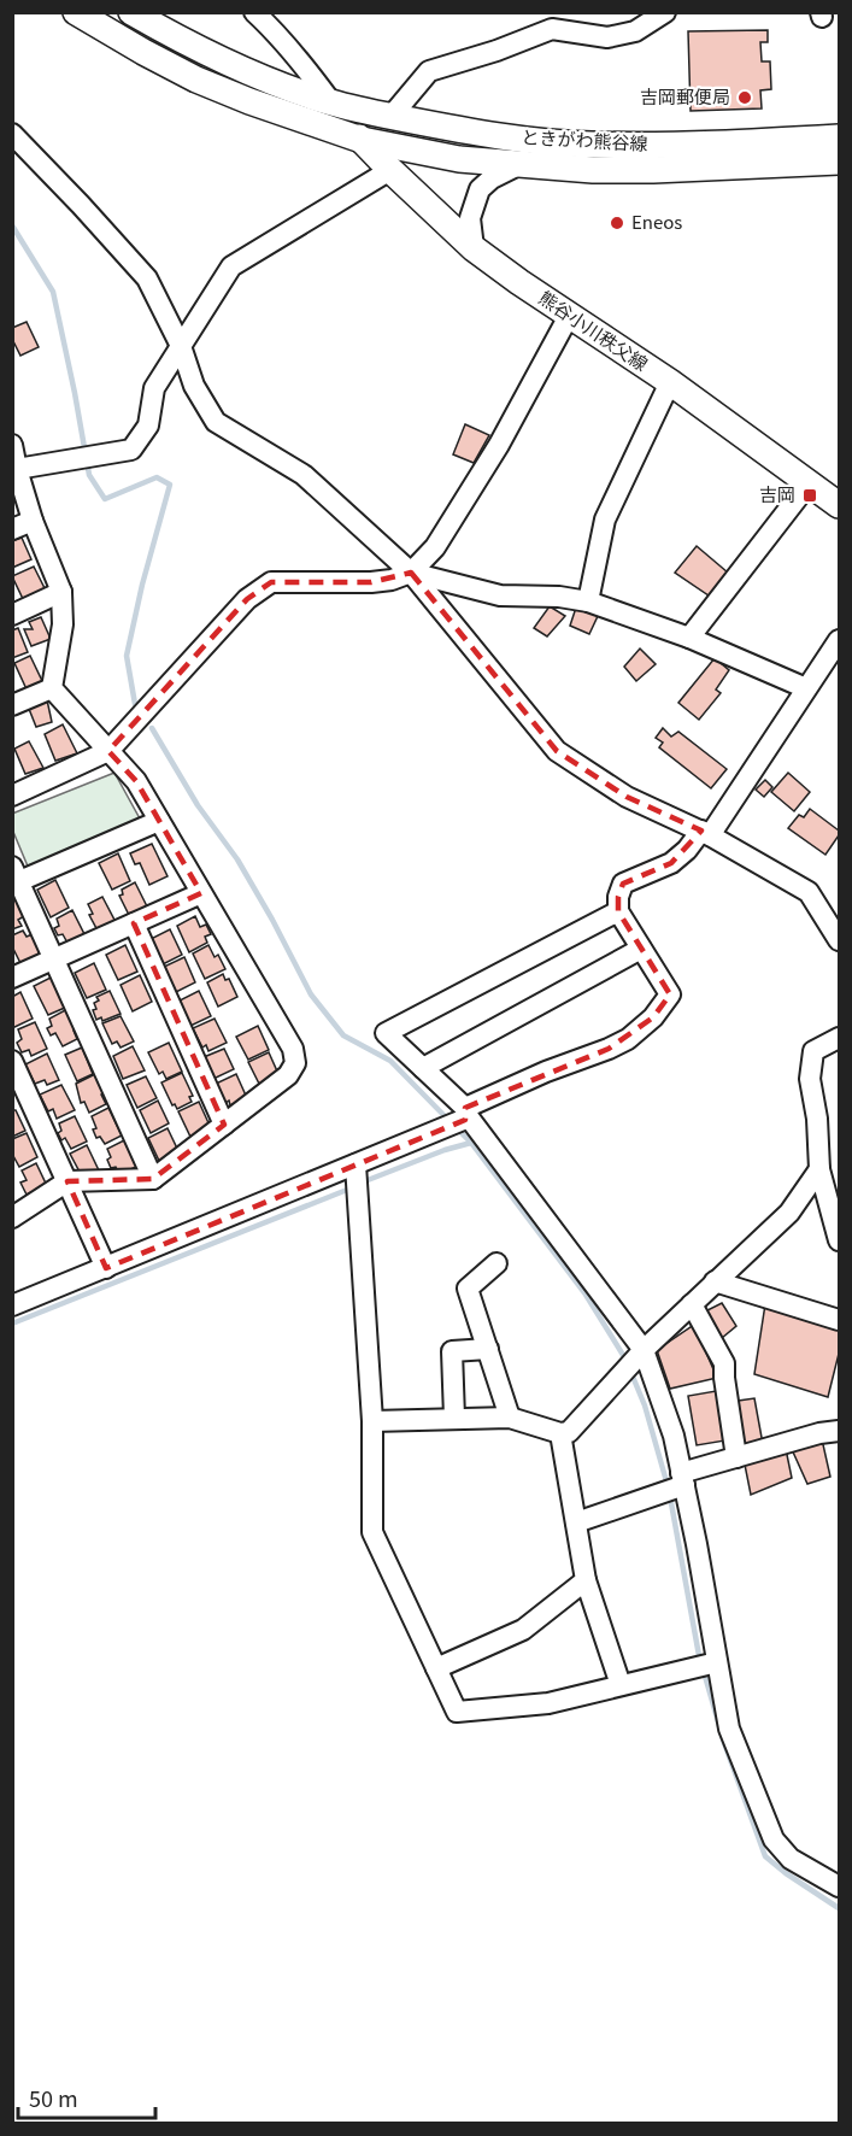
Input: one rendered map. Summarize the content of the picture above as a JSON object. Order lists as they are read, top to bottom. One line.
{"streets":{"main road":["ときがわ熊谷線","熊谷小川秩父線"]},"crossings":[["ときがわ熊谷線","熊谷小川秩父線"]],"places":{"other":["吉岡郵便局","Eneos"],"transit":["吉岡"]},"scale_bar":"50 m"}
